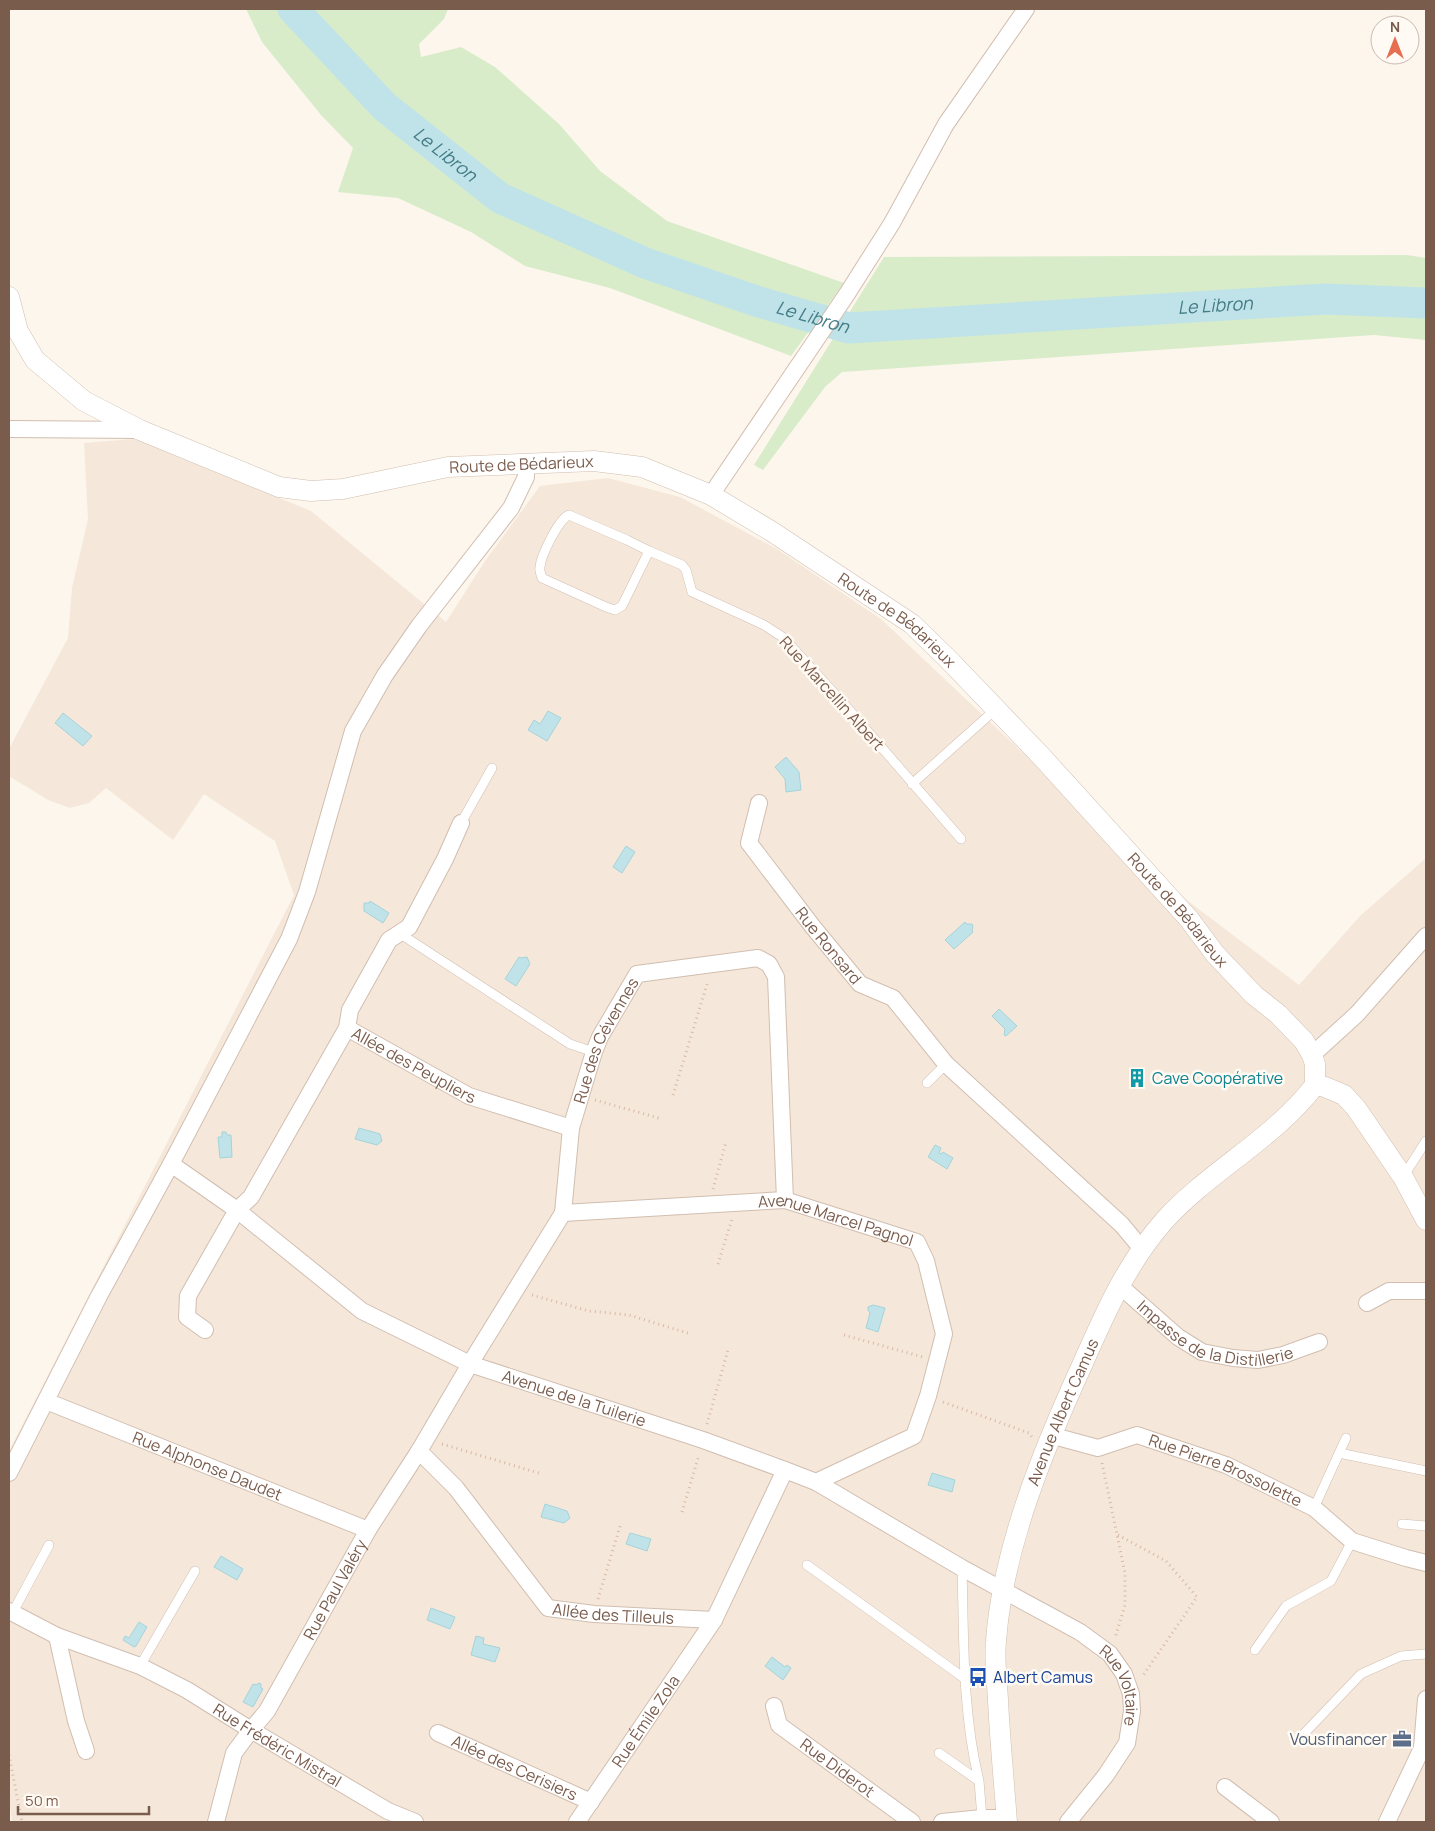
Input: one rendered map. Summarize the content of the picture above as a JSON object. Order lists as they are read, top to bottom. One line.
{"streets":{"street":["Route de Bédarieux","Rue Ronsard","Rue des Cévennes","Allée des Peupliers","Avenue Marcel Pagnol","Impasse de la Distillerie","Avenue de la Tuilerie","Avenue Albert Camus","Rue Alphonse Daudet","Rue Pierre Brossolette","Rue Paul Valéry","Allée des Tilleuls","Rue Voltaire","Rue Émile Zola","Rue Frédéric Mistral","Allée des Cerisiers","Rue Diderot"],"lane":["Rue Marcellin Albert"]},"crossings":[["Route de Bédarieux","Avenue Albert Camus"],["Rue Ronsard","Avenue Albert Camus"],["Rue des Cévennes","Allée des Peupliers"],["Rue des Cévennes","Avenue Marcel Pagnol"],["Rue des Cévennes","Avenue de la Tuilerie"],["Rue des Cévennes","Rue Paul Valéry"],["Allée des Peupliers","Avenue de la Tuilerie"],["Avenue Marcel Pagnol","Avenue de la Tuilerie"],["Impasse de la Distillerie","Avenue Albert Camus"],["Avenue de la Tuilerie","Avenue Albert Camus"],["Avenue de la Tuilerie","Rue Paul Valéry"],["Avenue de la Tuilerie","Rue Voltaire"],["Avenue Albert Camus","Rue Voltaire"],["Rue Alphonse Daudet","Rue Paul Valéry"],["Rue Paul Valéry","Allée des Tilleuls"],["Rue Paul Valéry","Rue Frédéric Mistral"],["Allée des Tilleuls","Rue Émile Zola"],["Rue Émile Zola","Allée des Cerisiers"]],"water":["Le Libron"],"places":{"building":["Cave Coopérative"],"bus stop":["Albert Camus"],"office":["Vousfinancer"]},"scale_bar":"50 m","north":"top"}
